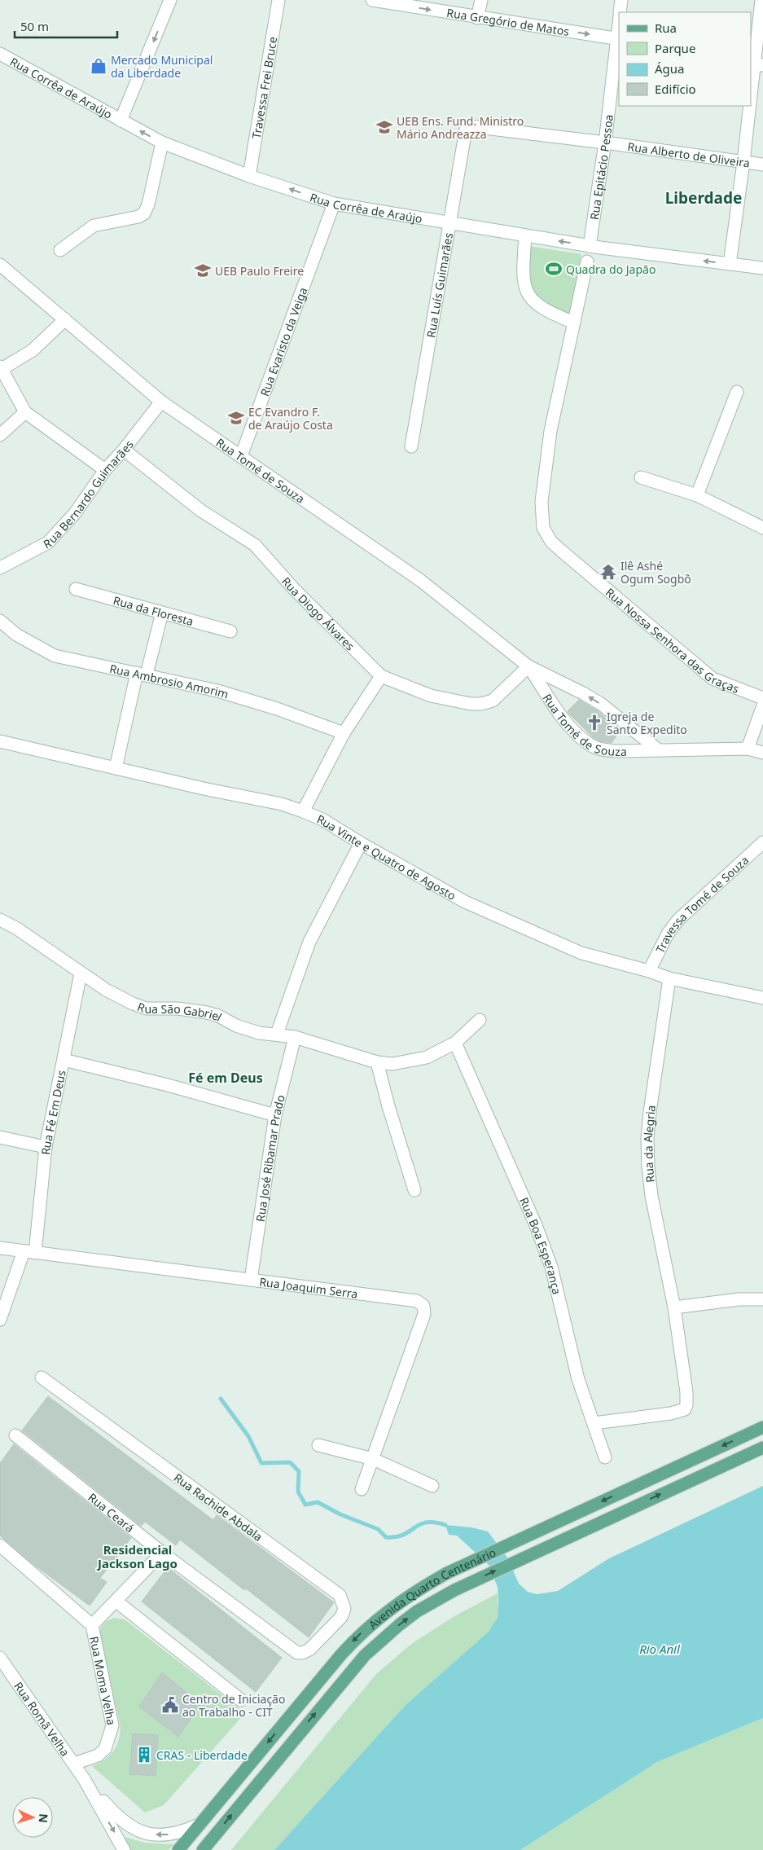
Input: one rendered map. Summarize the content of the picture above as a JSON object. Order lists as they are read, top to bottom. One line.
{"streets":{"main road":["Avenida Quarto Centenário"],"street":["Rua Gregório de Matos","Rua Corrêa de Araújo","Travessa Frei Bruce","Rua Alberto de Oliveira","Rua Epitácio Pessoa","Rua Luís Guimarães","Rua Evaristo da Veiga","Rua Tomé de Souza","Rua Bernardo Guimarães","Rua da Floresta","Rua Diogo Álvares","Rua Nossa Senhora das Graças","Rua Ambrosio Amorim","Rua Vinte e Quatro de Agosto","Travessa Tomé de Souza","Rua São Gabriel","Rua Fé Em Deus","Rua da Alegria","Rua José Ribamar Prado","Rua Boa Esperança","Rua Joaquim Serra","Rua Rachide Abdala","Rua Ceará","Rua Moma Velha","Rua Romã Velha"]},"crossings":[["Rua Gregório de Matos","Rua Epitácio Pessoa"],["Rua Corrêa de Araújo","Travessa Frei Bruce"],["Rua Corrêa de Araújo","Rua Epitácio Pessoa"],["Rua Corrêa de Araújo","Rua Luís Guimarães"],["Rua Corrêa de Araújo","Rua Evaristo da Veiga"],["Rua Alberto de Oliveira","Rua Epitácio Pessoa"],["Rua Alberto de Oliveira","Rua Luís Guimarães"],["Rua Evaristo da Veiga","Rua Tomé de Souza"],["Rua Tomé de Souza","Rua Bernardo Guimarães"],["Rua Tomé de Souza","Rua Diogo Álvares"],["Rua Bernardo Guimarães","Rua Diogo Álvares"],["Rua Vinte e Quatro de Agosto","Travessa Tomé de Souza"],["Rua Vinte e Quatro de Agosto","Rua da Alegria"],["Rua São Gabriel","Rua Fé Em Deus"],["Rua São Gabriel","Rua José Ribamar Prado"],["Rua São Gabriel","Rua Boa Esperança"],["Rua Fé Em Deus","Rua Joaquim Serra"],["Rua da Alegria","Rua Boa Esperança"],["Rua José Ribamar Prado","Rua Joaquim Serra"],["Rua Rachide Abdala","Rua Ceará"],["Rua Ceará","Rua Moma Velha"],["Avenida Quarto Centenário","Rua Romã Velha"],["Rua Moma Velha","Rua Romã Velha"]],"one_way":["Rua Gregório de Matos","Rua Corrêa de Araújo"],"districts":["Liberdade","Fé em Deus","Residencial Jackson Lago"],"water":["Rio Anil"],"places":{"shop":["Mercado Municipal da Liberdade"],"school or university":["UEB Ens. Fund. Ministro Mário Andreazza","UEB Paulo Freire","EC Evandro F. de Araújo Costa"],"sports":["Quadra do Japão"],"temple":["Ilê Ashé Ogum Sogbô"],"church":["Igreja de Santo Expedito"],"public building":["Centro de Iniciação ao Trabalho - CIT"],"building":["CRAS - Liberdade"]},"legend":["Rua","Parque","Água","Edifício"],"scale_bar":"50 m","north":"right"}
